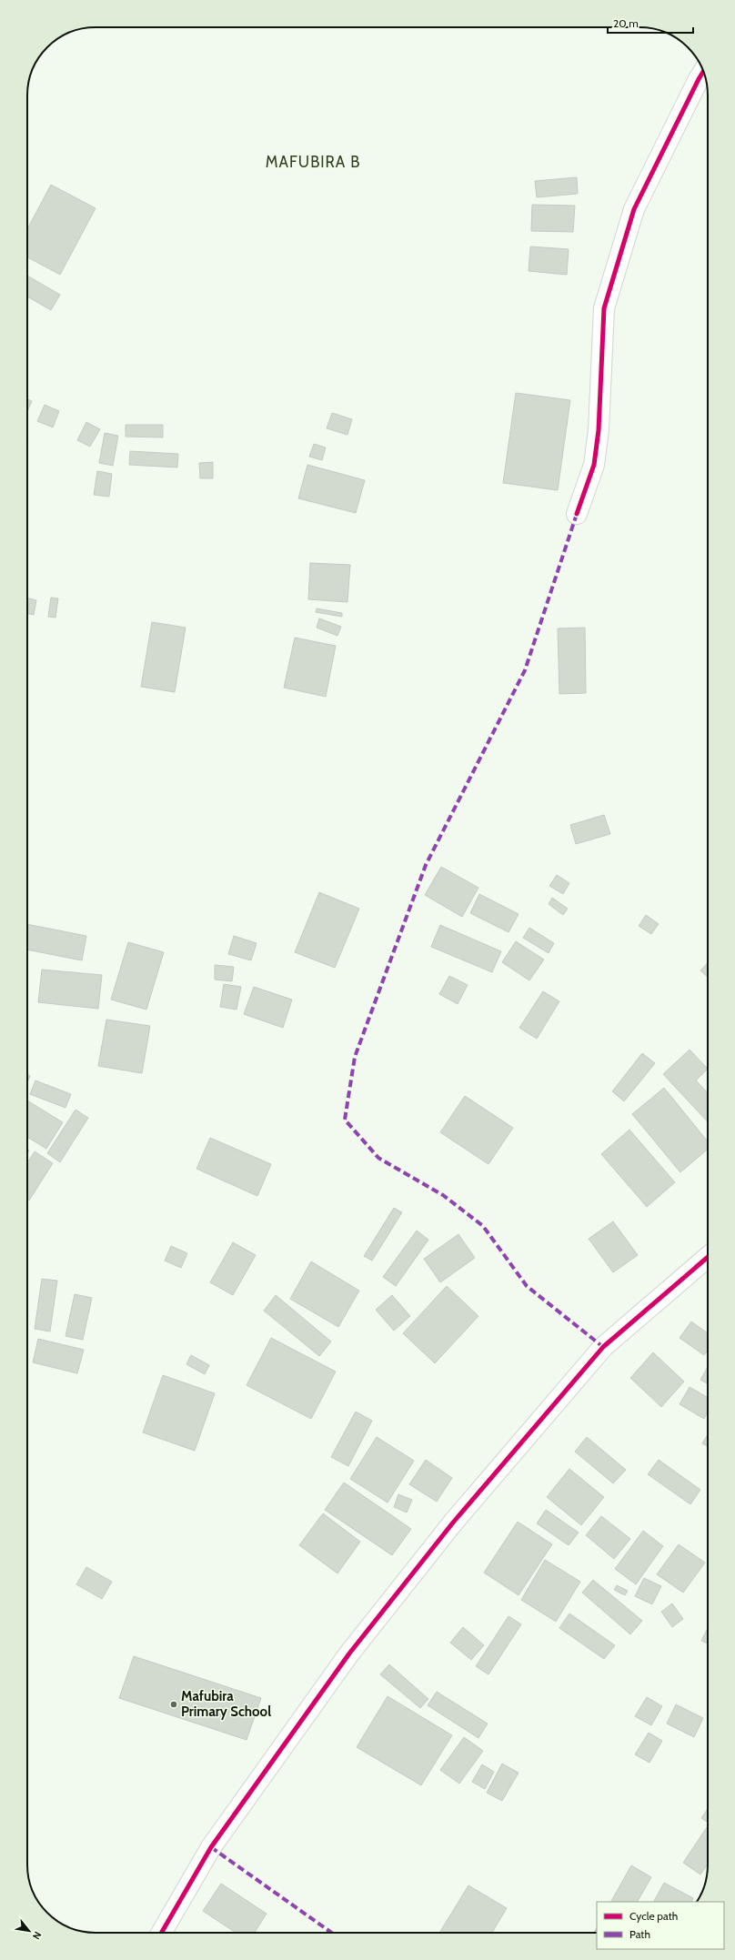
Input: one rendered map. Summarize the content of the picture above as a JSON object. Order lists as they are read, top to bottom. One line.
{"districts":["MAFUBIRA B"],"places":["Mafubira Primary School"],"legend":["Cycle path","Path"],"scale_bar":"20 m","north":"bottom right"}
